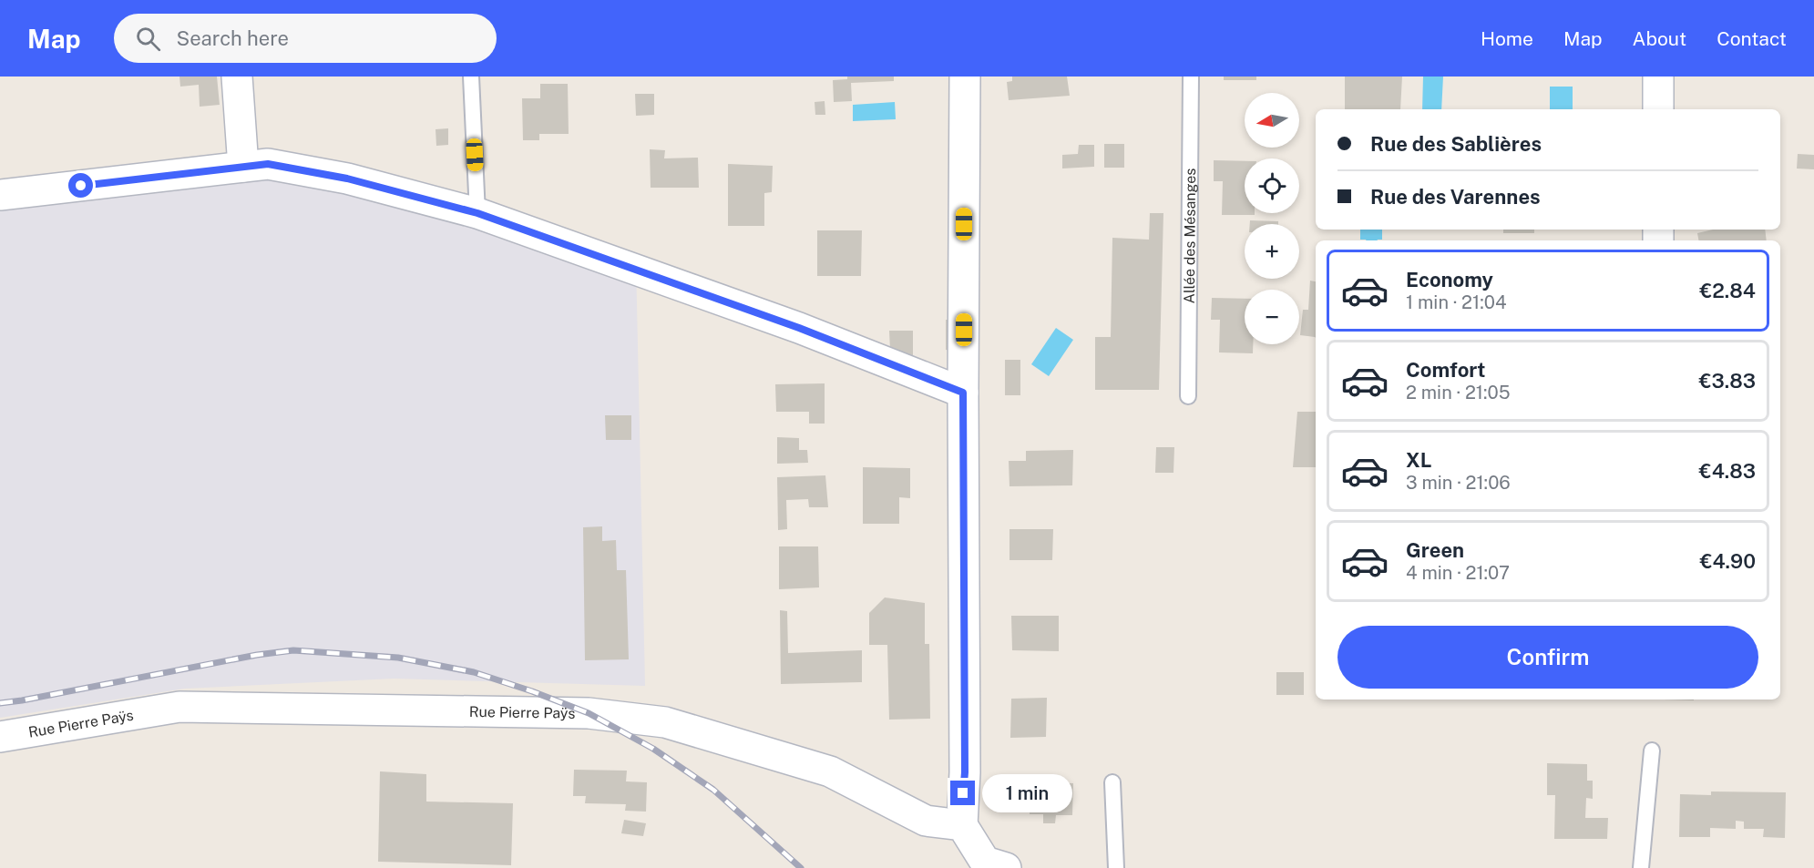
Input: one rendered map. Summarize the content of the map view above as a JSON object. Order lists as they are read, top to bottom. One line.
{"streets":{"street":["Rue Pierre Paÿs"],"lane":["Allée des Mésanges"]},"north":"left","page":{"header":"Map","search":"Search here","nav":["Home","Map","About","Contact"],"map_buttons":["+","−"],"banner":["Rue des Sablières","Rue des Varennes"],"list":[{"name":"Economy","note":"1 min · 21:04","value":"€2.84"},{"name":"Comfort","note":"2 min · 21:05","value":"€3.83"},{"name":"XL","note":"3 min · 21:06","value":"€4.83"},{"name":"Green","note":"4 min · 21:07","value":"€4.90"}],"buttons":"Confirm","bubble":"1 min"}}
